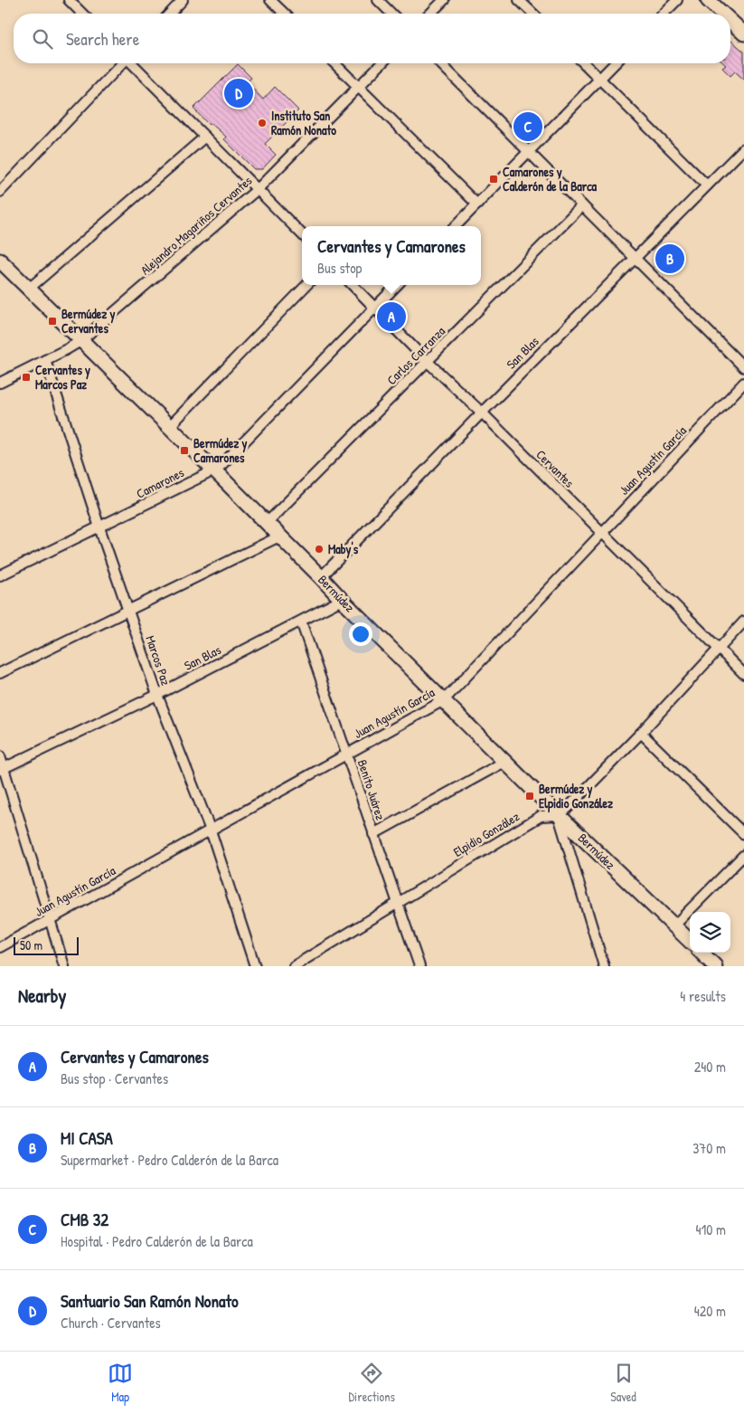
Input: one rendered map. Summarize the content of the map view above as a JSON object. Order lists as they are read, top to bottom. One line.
{"streets":{"street":["Alejandro Magariños Cervantes","San Blas","Carlos Carranza","Juan Agustín García","Cervantes","Camarones","Bermúdez","Marcos Paz","Benito Juárez","Elpidio González"]},"crossings":[["Alejandro Magariños Cervantes","Bermúdez"],["Alejandro Magariños Cervantes","Marcos Paz"],["San Blas","Cervantes"],["San Blas","Bermúdez"],["San Blas","Marcos Paz"],["San Blas","Benito Juárez"],["Carlos Carranza","Cervantes"],["Carlos Carranza","Bermúdez"],["Juan Agustín García","Cervantes"],["Juan Agustín García","Bermúdez"],["Juan Agustín García","Marcos Paz"],["Juan Agustín García","Benito Juárez"],["Cervantes","Camarones"],["Camarones","Bermúdez"],["Camarones","Marcos Paz"],["Bermúdez","Elpidio González"],["Benito Juárez","Elpidio González"]],"places":{"other":["Instituto San Ramón Nonato","Maby's"],"transit":["Camarones y Calderón de la Barca","Bermúdez y Cervantes","Cervantes y Marcos Paz","Bermúdez y Camarones","Bermúdez y Elpidio González"]},"scale_bar":"50 m","page":{"search":"Search here","pins":["D","C","B","A"],"popup":["Cervantes y Camarones","Bus stop"],"scale":"50 m","heading":["Nearby","4 results"],"list":[{"mark":"A","name":"Cervantes y Camarones","note":"Bus stop · Cervantes","value":"240 m"},{"mark":"B","name":"MI CASA","note":"Supermarket · Pedro Calderón de la Barca","value":"370 m"},{"mark":"C","name":"CMB 32","note":"Hospital · Pedro Calderón de la Barca","value":"410 m"},{"mark":"D","name":"Santuario San Ramón Nonato","note":"Church · Cervantes","value":"420 m"}],"nav":["Map","Directions","Saved"]}}
